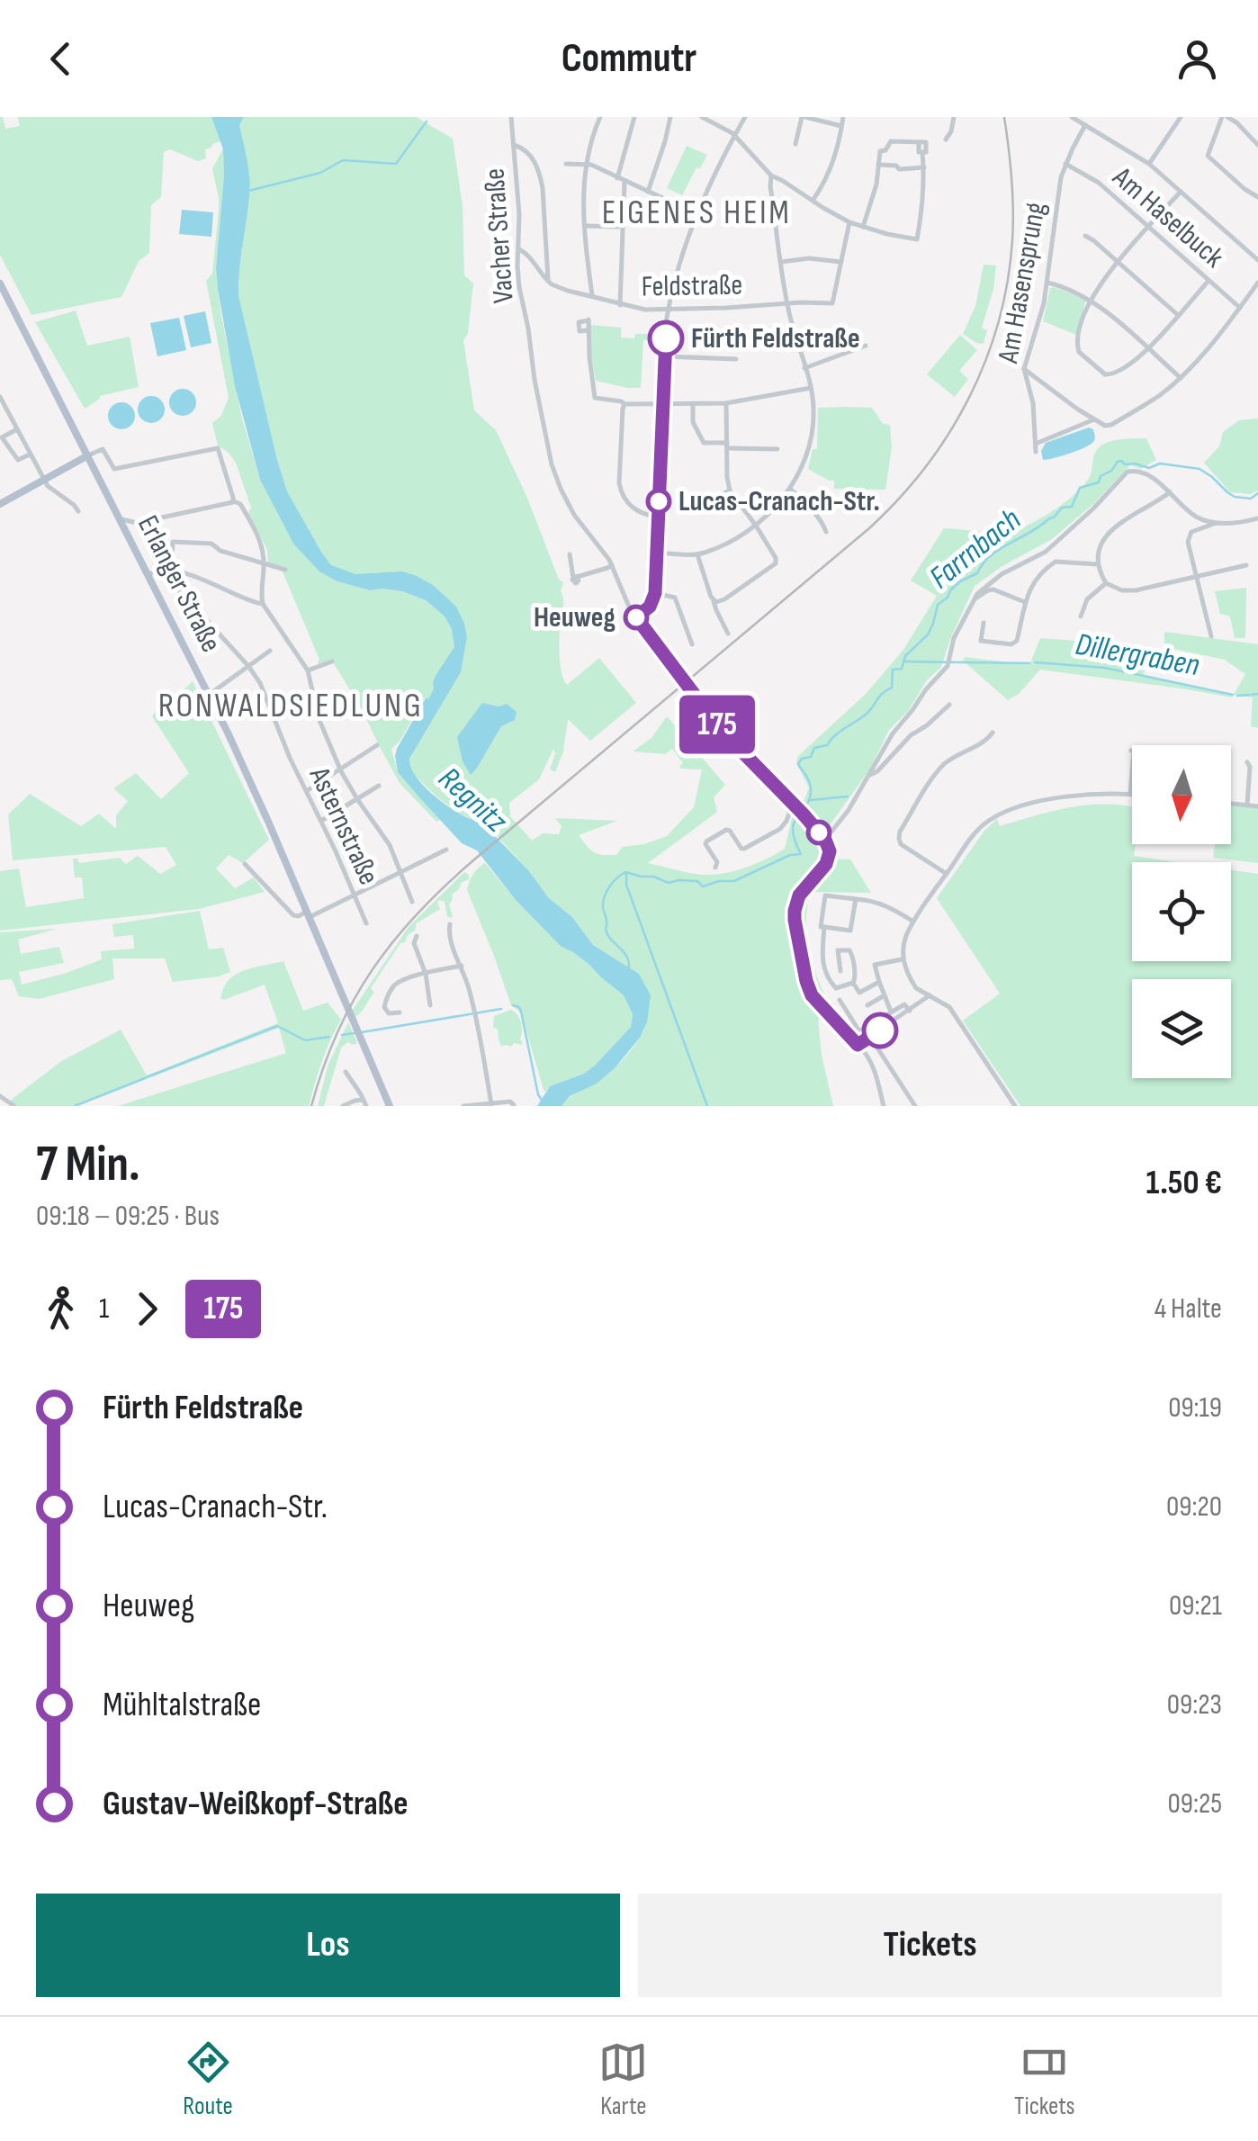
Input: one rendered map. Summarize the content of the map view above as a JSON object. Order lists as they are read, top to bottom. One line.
{"streets":{"main road":["Erlanger Straße"],"street":["Am Haselbuck","Vacher Straße","Am Hasensprung","Feldstraße","Asternstraße"]},"crossings":[["Am Haselbuck","Am Hasensprung"]],"districts":["EIGENES HEIM","RONWALDSIEDLUNG"],"water":["Farrnbach","Dillergraben","Regnitz"],"places":["Fürth Feldstraße","Lucas-Cranach-Str.","Heuweg"],"lines":["bus line 175"],"north":"bottom","page":{"header":"Commutr","on_map":"175","heading":["7 Min.","09:18 – 09:25 · Bus","1.50 €"],"legs":["1","175","4 Halte"],"list":[{"name":"Fürth Feldstraße","value":"09:19"},{"name":"Lucas-Cranach-Str.","value":"09:20"},{"name":"Heuweg","value":"09:21"},{"name":"Mühltalstraße","value":"09:23"},{"name":"Gustav-Weißkopf-Straße","value":"09:25"}],"buttons":["Los","Tickets"],"tabs":["Route","Karte","Tickets"]}}
